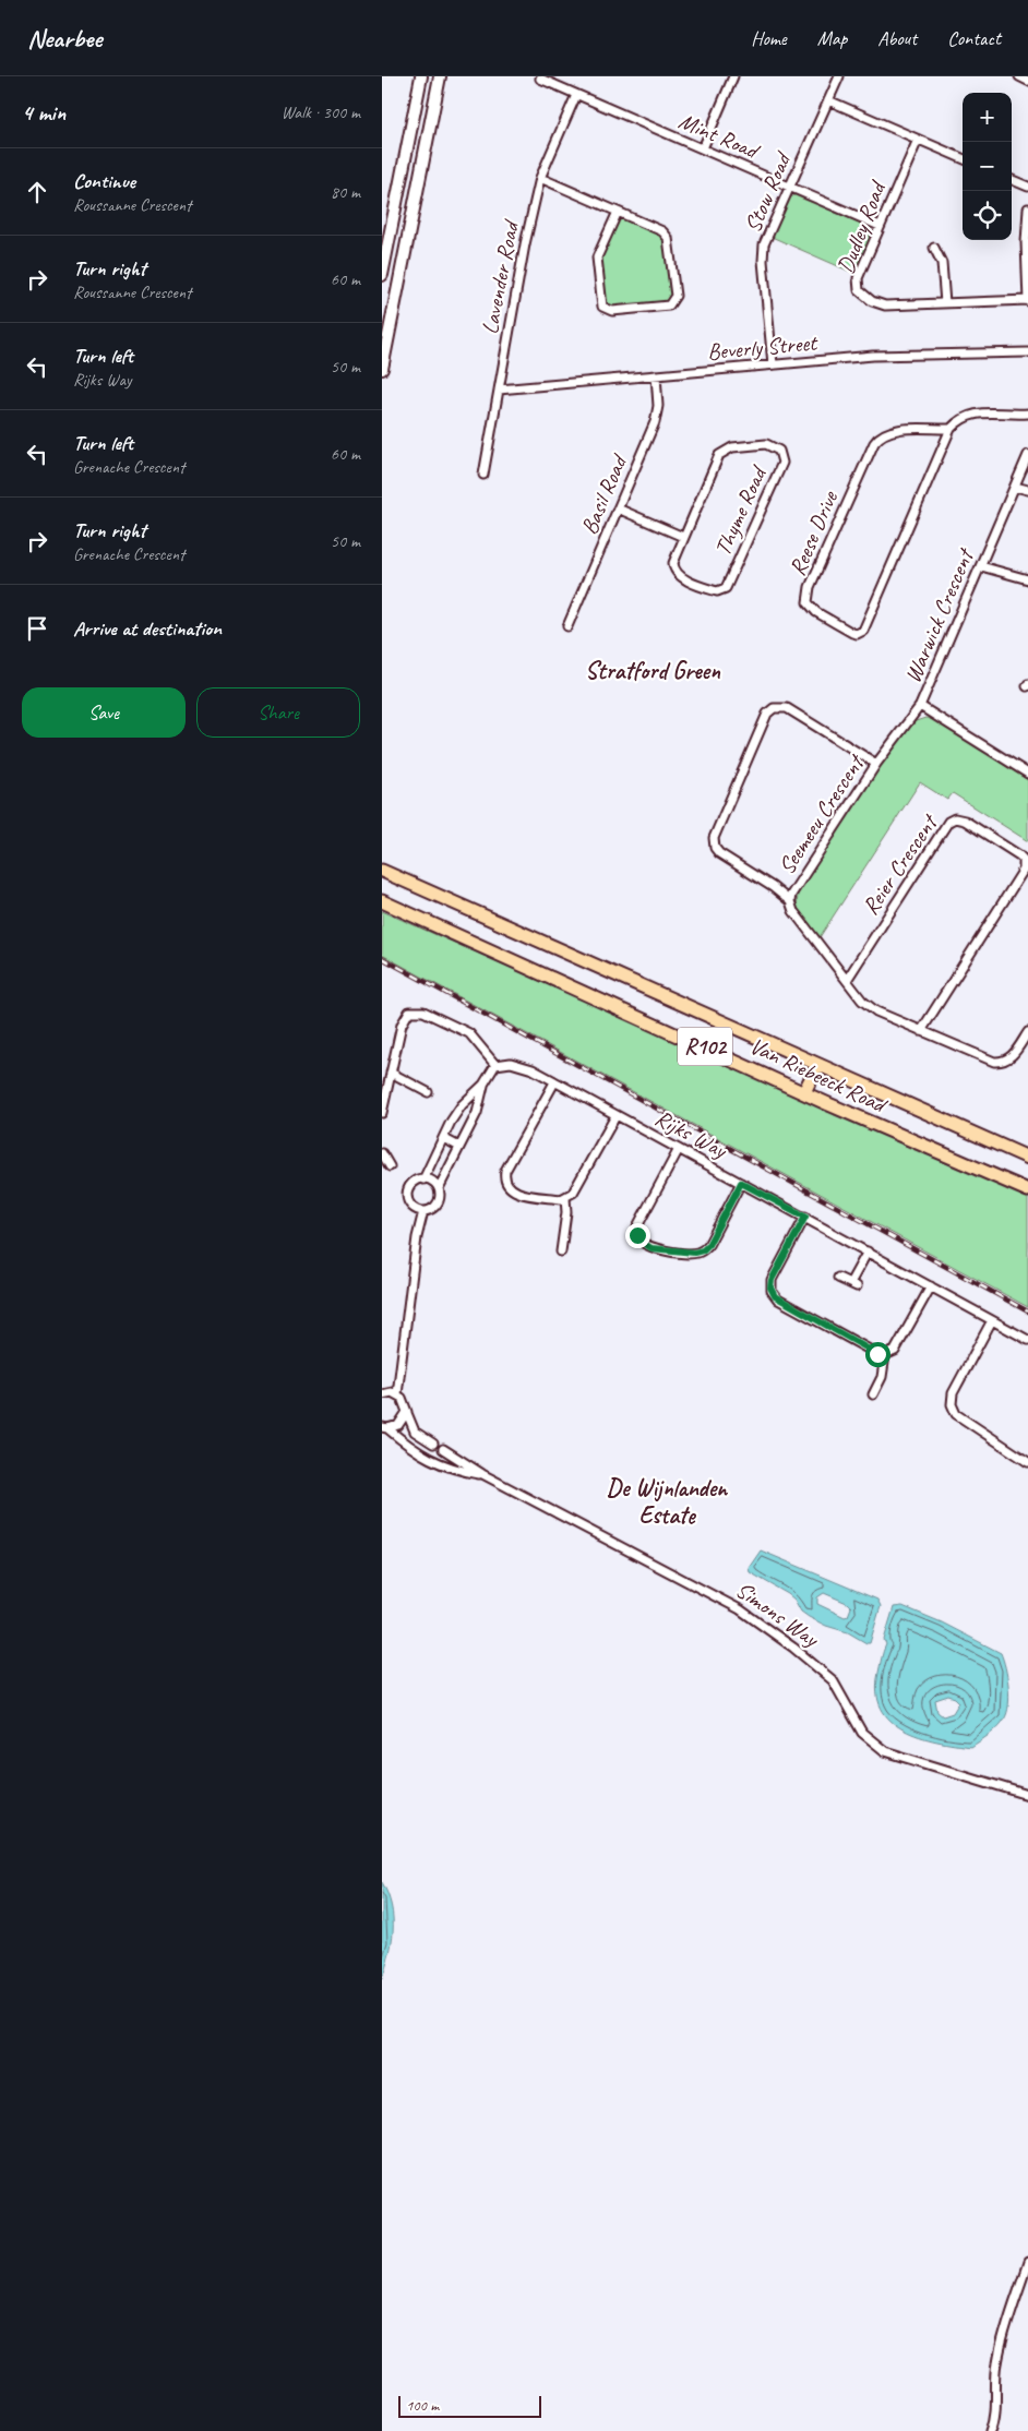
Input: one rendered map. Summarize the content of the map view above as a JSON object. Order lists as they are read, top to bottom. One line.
{"streets":{"main road":["R102","Van Riebeeck Road"],"street":["Mint Road","Stow Road","Dudley Road","Lavender Road","Beverly Street","Basil Road","Thyme Road","Reese Drive","Warwick Crescent","Seemeeu Crescent","Reier Crescent","Rijks Way","Simons Way"]},"crossings":[["Mint Road","Stow Road"],["Mint Road","Dudley Road"],["Mint Road","Lavender Road"],["Stow Road","Beverly Street"],["Lavender Road","Beverly Street"],["Beverly Street","Basil Road"],["Warwick Crescent","Seemeeu Crescent"],["Seemeeu Crescent","Reier Crescent"]],"districts":["Stratford Green","De Wijnlanden Estate"],"scale_bar":"100 m","page":{"header":"Nearbee","nav":["Home","Map","About","Contact"],"heading":["4 min","Walk · 300 m"],"map_buttons":["+","−"],"list":[["Continue","Roussanne Crescent","80 m"],["Turn right","Roussanne Crescent","60 m"],["Turn left","Rijks Way","50 m"],["Turn left","Grenache Crescent","60 m"],["Turn right","Grenache Crescent","50 m"],"Arrive at destination"],"buttons":["Save","Share"],"scale":"100 m"}}
